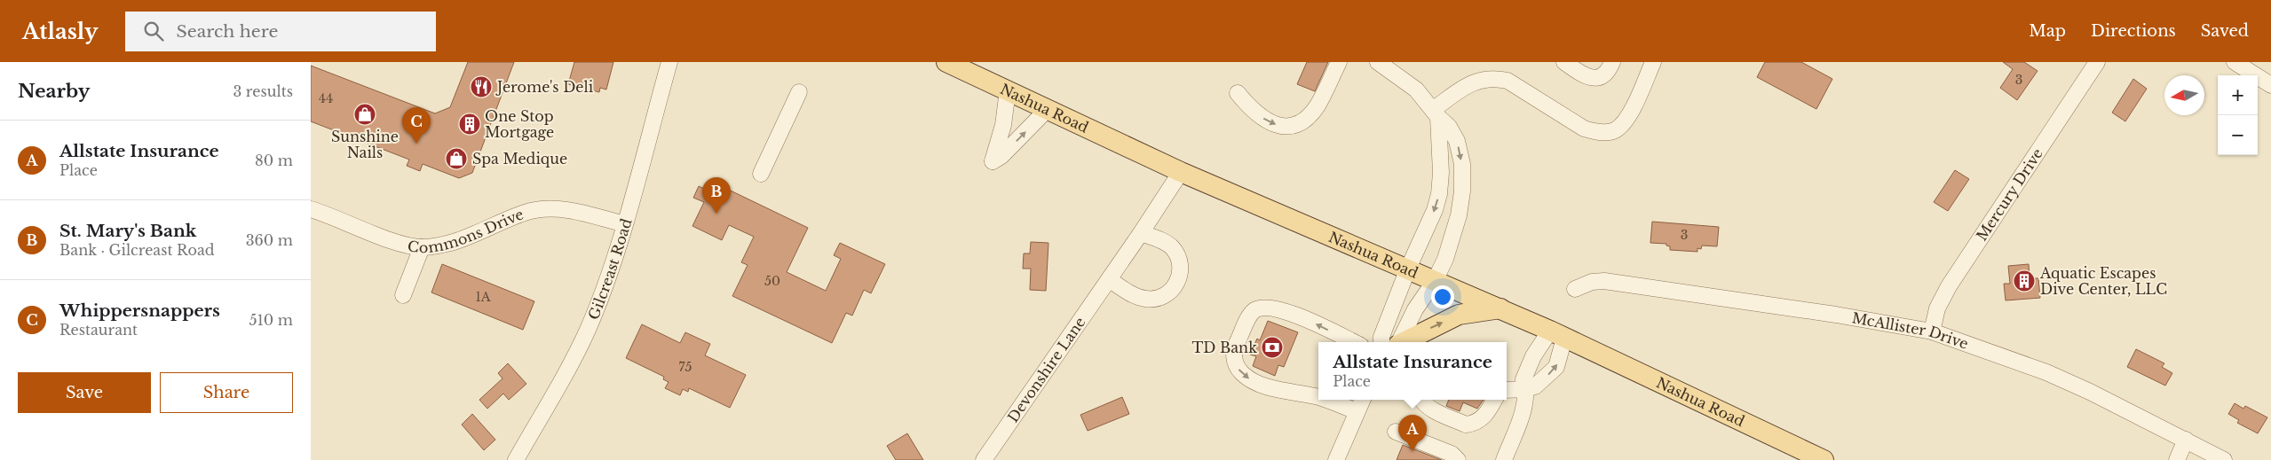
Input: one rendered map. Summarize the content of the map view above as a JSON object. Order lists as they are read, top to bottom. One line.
{"streets":{"main road":["Nashua Road"],"street":["Mercury Drive","Commons Drive","Gilcreast Road","McAllister Drive","Devonshire Lane"]},"crossings":[["Nashua Road","Devonshire Lane"],["Mercury Drive","McAllister Drive"],["Commons Drive","Gilcreast Road"]],"places":{"restaurant":["Jerome's Deli"],"shop":["Sunshine Nails","Spa Medique"],"building":["One Stop Mortgage","Aquatic Escapes Dive Center, LLC"],"bank":["TD Bank"]},"house_numbers":["3","44","3","50","1A","75"],"north":"left","page":{"header":"Atlasly","search":"Search here","nav":["Map","Directions","Saved"],"heading":["Nearby","3 results"],"map_buttons":["+","−"],"pins":["C","B","A"],"list":[{"mark":"A","name":"Allstate Insurance","note":"Place","value":"80 m"},{"mark":"B","name":"St. Mary's Bank","note":"Bank · Gilcreast Road","value":"360 m"},{"mark":"C","name":"Whippersnappers","note":"Restaurant","value":"510 m"}],"popup":["Allstate Insurance","Place"],"buttons":["Save","Share"]}}
